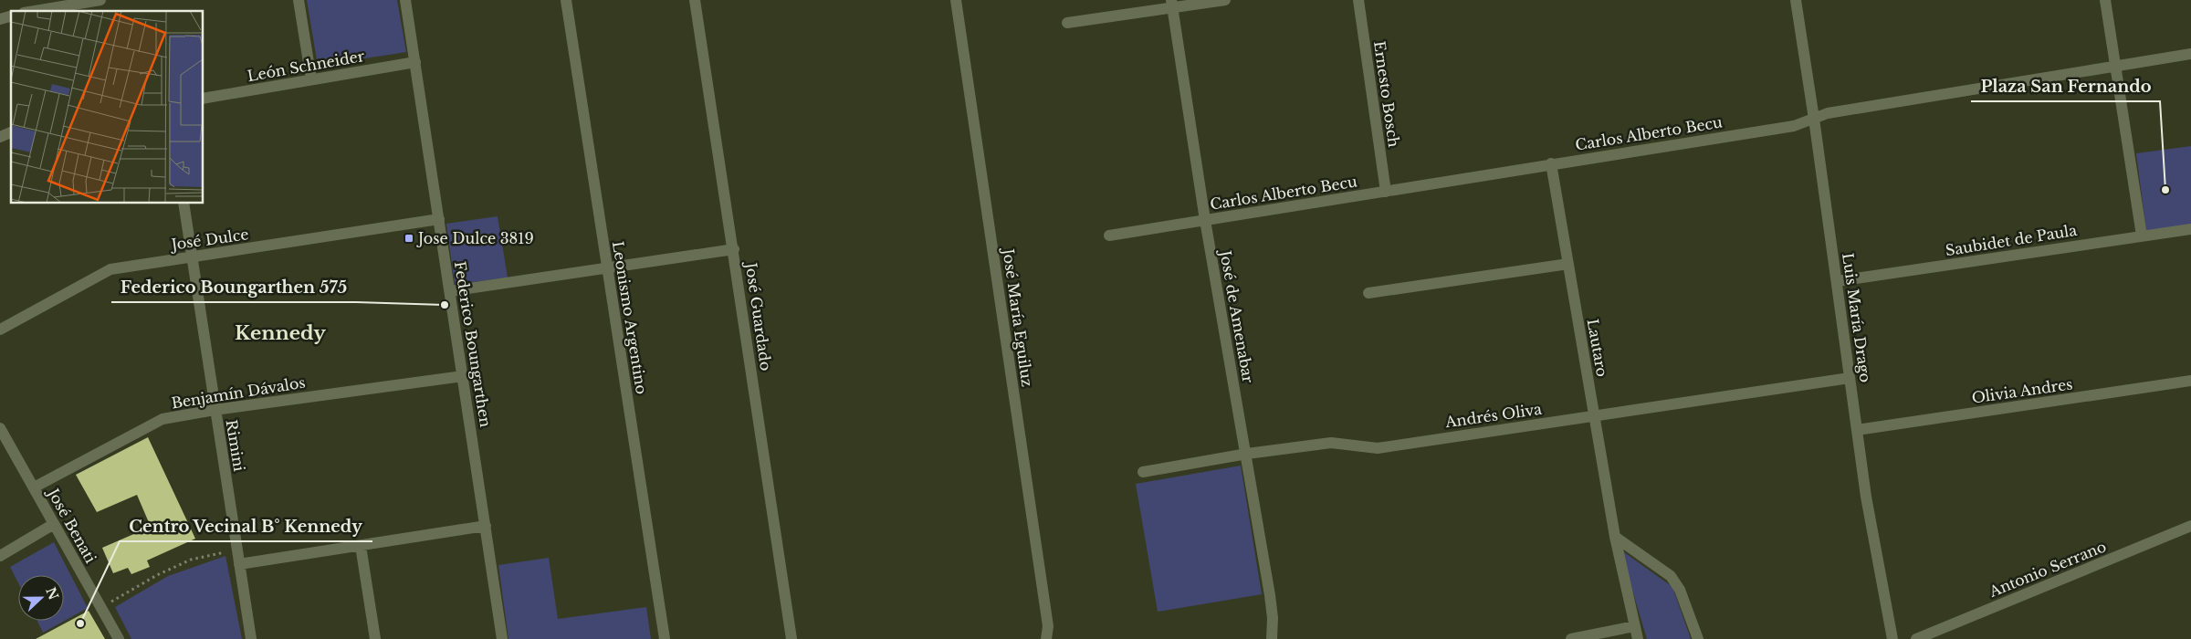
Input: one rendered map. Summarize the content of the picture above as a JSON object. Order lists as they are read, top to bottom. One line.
{"streets":{"street":["León Schneider","Ernesto Bosch","Carlos Alberto Becu","José Dulce","Saubidet de Paula","José Guardado","José de Amenabar","Leonismo Argentino","José María Eguiluz","Luis María Drago","Federico Boungarthen","Lautaro","Olivia Andres","Benjamín Dávalos","Andrés Oliva","Rimini","José Benati","Antonio Serrano"]},"crossings":[["León Schneider","Federico Boungarthen"],["Ernesto Bosch","Carlos Alberto Becu"],["Carlos Alberto Becu","José de Amenabar"],["Carlos Alberto Becu","Luis María Drago"],["Carlos Alberto Becu","Lautaro"],["José Dulce","Federico Boungarthen"],["José Dulce","Rimini"],["Saubidet de Paula","Luis María Drago"],["José de Amenabar","Andrés Oliva"],["Luis María Drago","Olivia Andres"],["Luis María Drago","Andrés Oliva"],["Federico Boungarthen","Benjamín Dávalos"],["Lautaro","Andrés Oliva"],["Benjamín Dávalos","Rimini"],["Benjamín Dávalos","José Benati"]],"districts":["Kennedy"],"places":{"other":["Plaza San Fernando","Federico Boungarthen 575","Centro Vecinal B° Kennedy"],"transit":["Jose Dulce 3819"]},"north":"right"}
